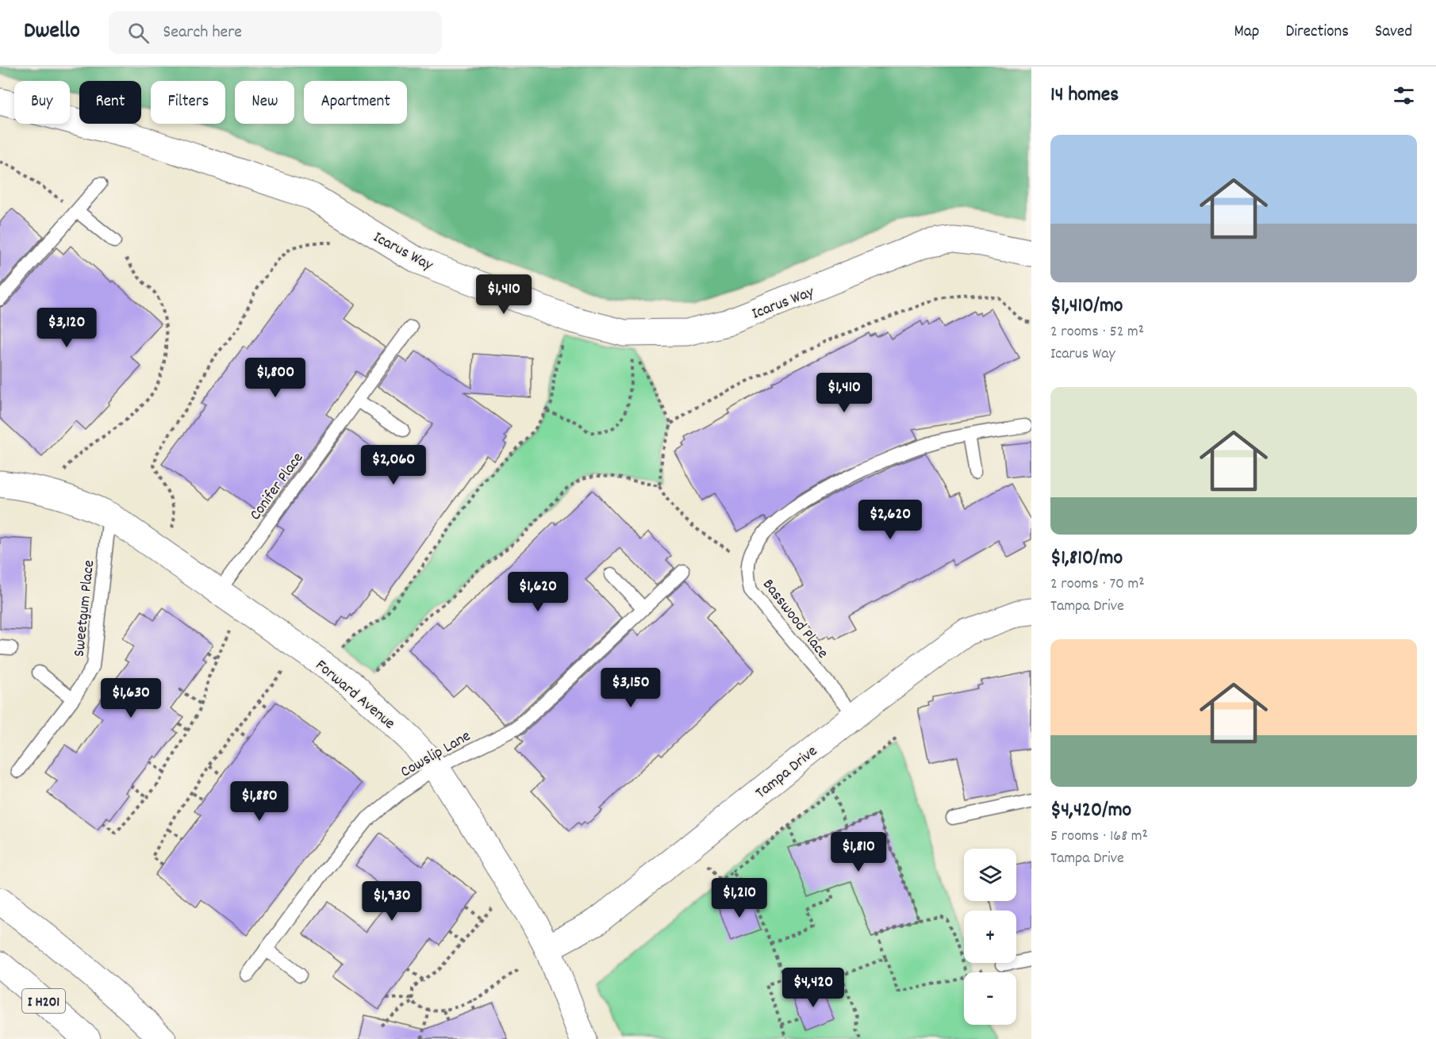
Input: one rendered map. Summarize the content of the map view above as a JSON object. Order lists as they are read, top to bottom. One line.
{"streets":{"main road":["Icarus Way","Forward Avenue","Tampa Drive","I H201"],"lane":["Conifer Place","Sweetgum Place","Basswood Place","Cowslip Lane"]},"crossings":[["Conifer Place","Forward Avenue"],["Sweetgum Place","Forward Avenue"],["Basswood Place","Tampa Drive"],["Forward Avenue","Cowslip Lane"],["Forward Avenue","Tampa Drive"]],"page":{"header":"Dwello","search":"Search here","nav":["Map","Directions","Saved"],"heading":"14 homes","chip":["Buy","Rent","Filters","New","Apartment"],"list":[{"name":"$1,410/mo","note":"2 rooms · 52 m² · Icarus Way"},{"name":"$1,810/mo","note":"2 rooms · 70 m² · Tampa Drive"},{"name":"$4,420/mo","note":"5 rooms · 168 m² · Tampa Drive"}],"price":["$1,410","$3,120","$1,800","$1,410","$2,060","$2,620","$1,620","$3,150","$1,630","$1,880","$1,810","$1,210","$1,930","$4,420"],"map_buttons":["+","−"]}}
